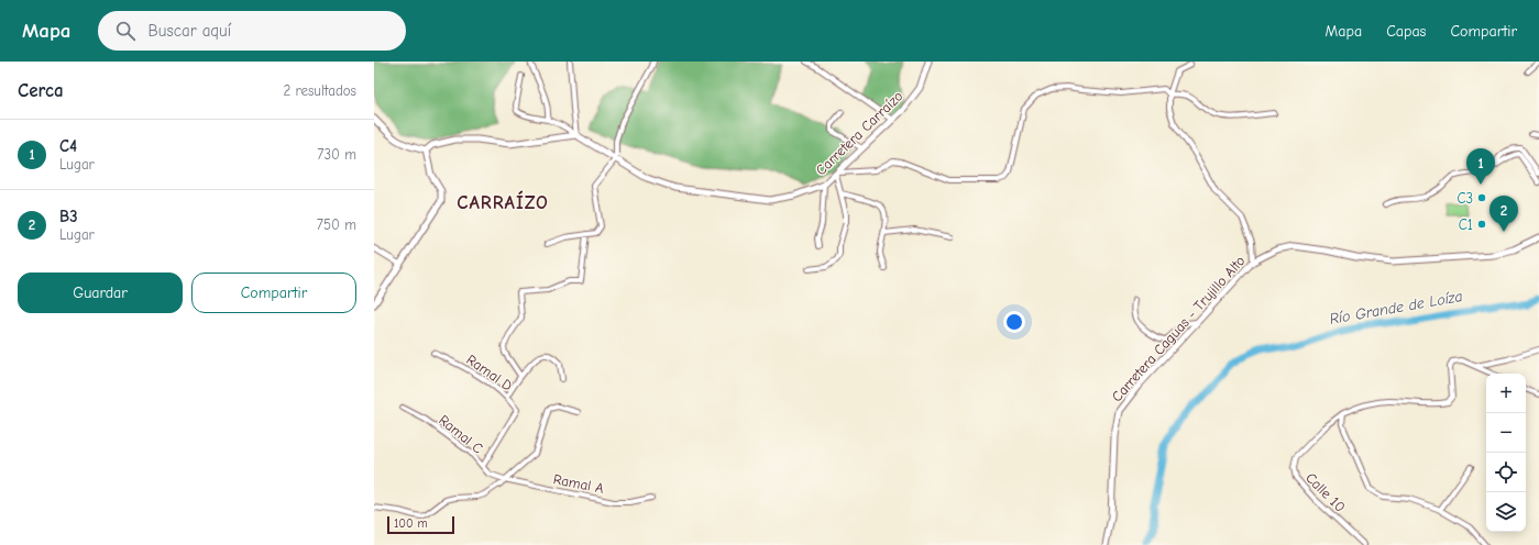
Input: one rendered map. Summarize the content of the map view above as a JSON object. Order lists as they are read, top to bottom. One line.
{"streets":{"street":["Carretera Carraízo","Carretera Caguas - Trujillo Alto","Ramal D","Ramal C","Ramal A","Calle 10"]},"crossings":[["Ramal D","Ramal C"],["Ramal C","Ramal A"]],"districts":["CARRAÍZO"],"water":["Río Grande de Loíza"],"places":["C3","C1"],"scale_bar":"100 m","page":{"header":"Mapa","search":"Buscar aquí","nav":["Mapa","Capas","Compartir"],"heading":["Cerca","2 resultados"],"list":[{"mark":"1","name":"C4","note":"Lugar","value":"730 m"},{"mark":"2","name":"B3","note":"Lugar","value":"750 m"}],"pins":["1","2"],"buttons":["Guardar","Compartir"],"map_buttons":["+","−"],"scale":"100 m"}}
